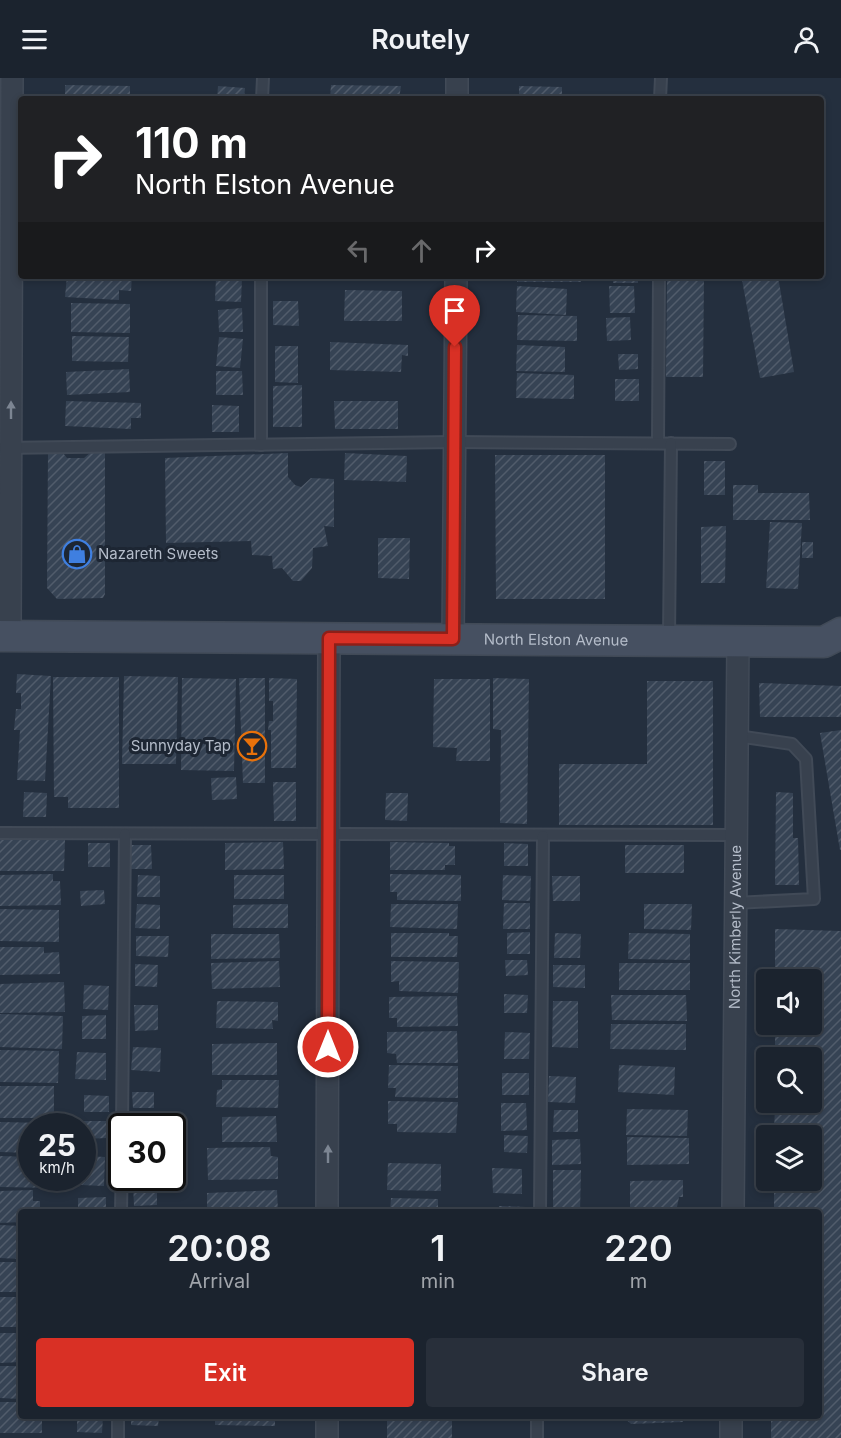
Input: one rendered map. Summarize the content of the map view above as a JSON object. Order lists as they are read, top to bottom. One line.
{"streets":{"main road":["North Elston Avenue"],"street":["North Kimberly Avenue"]},"crossings":[["North Elston Avenue","North Kimberly Avenue"]],"places":{"shop":["Nazareth Sweets"],"bar":["Sunnyday Tap"]},"page":{"header":"Routely","turn":["110 m","North Elston Avenue"],"speed":"25 km/h","limit":"30","eta":["20:08","Arrival","1","min","220","m"],"buttons":["Exit","Share"]}}
